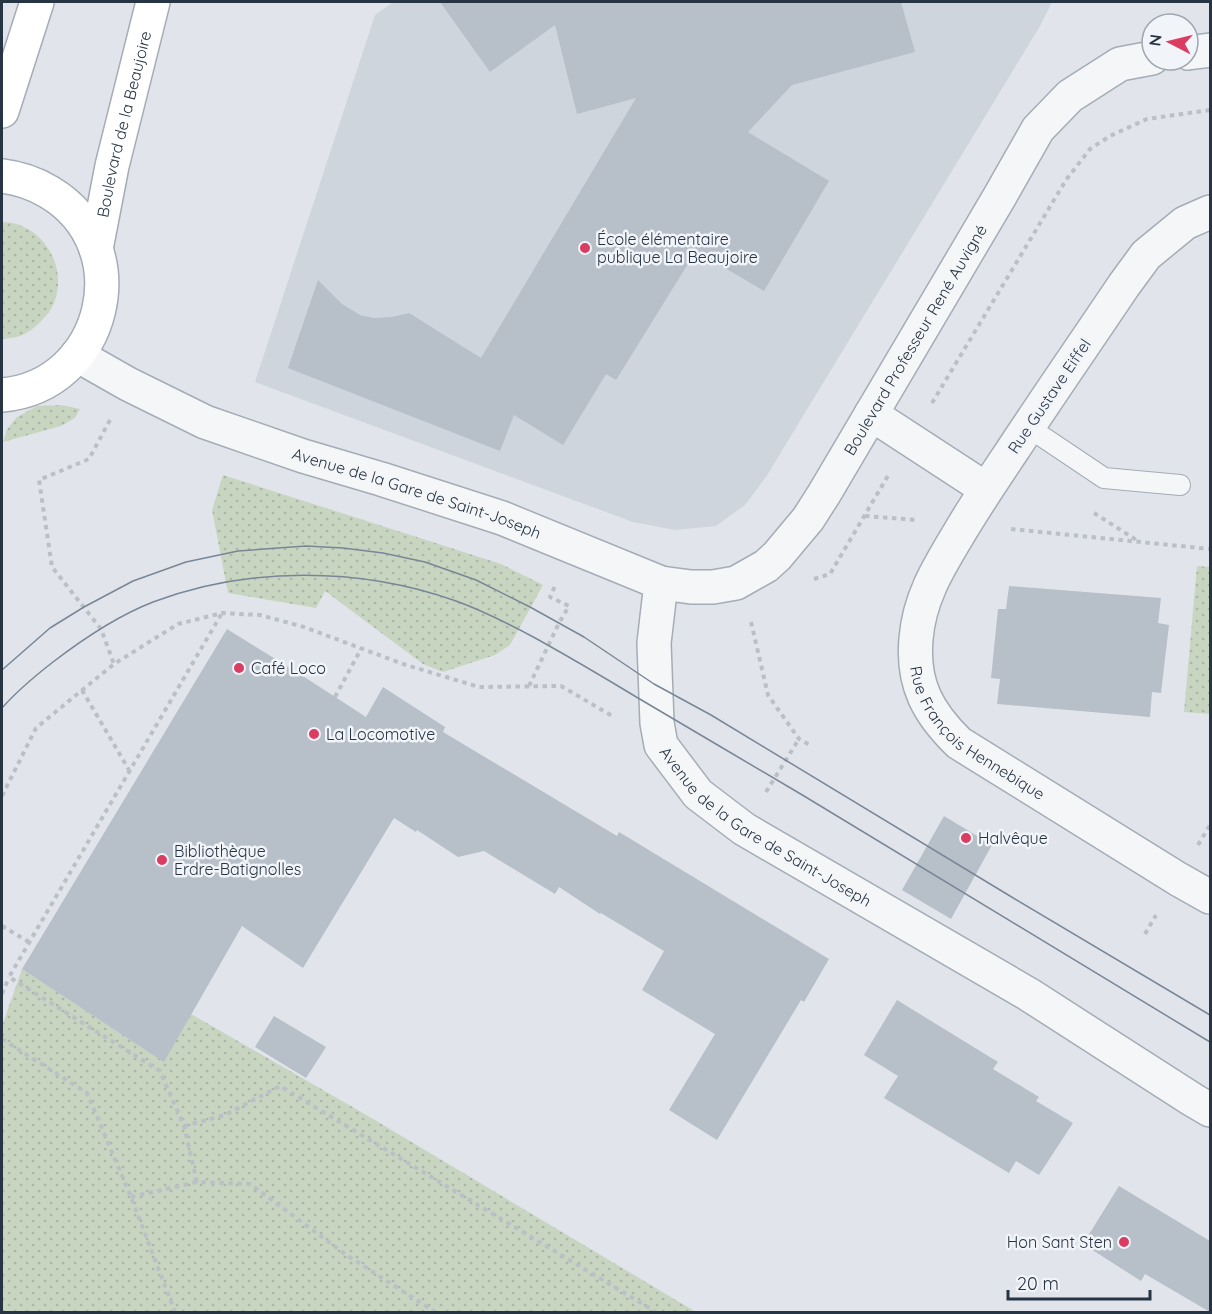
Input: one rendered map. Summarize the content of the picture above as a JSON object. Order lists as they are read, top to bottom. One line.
{"streets":{"main road":["Boulevard de la Beaujoire"],"street":["Boulevard Professeur René Auvigné","Rue Gustave Eiffel","Avenue de la Gare de Saint-Joseph","Rue François Hennebique"]},"crossings":[["Boulevard Professeur René Auvigné","Avenue de la Gare de Saint-Joseph"],["Rue Gustave Eiffel","Rue François Hennebique"]],"places":["École élémentaire publique La Beaujoire","Café Loco","La Locomotive","Halvêque","Bibliothèque Erdre-Batignolles","Hon Sant Sten"],"scale_bar":"20 m","north":"left"}
